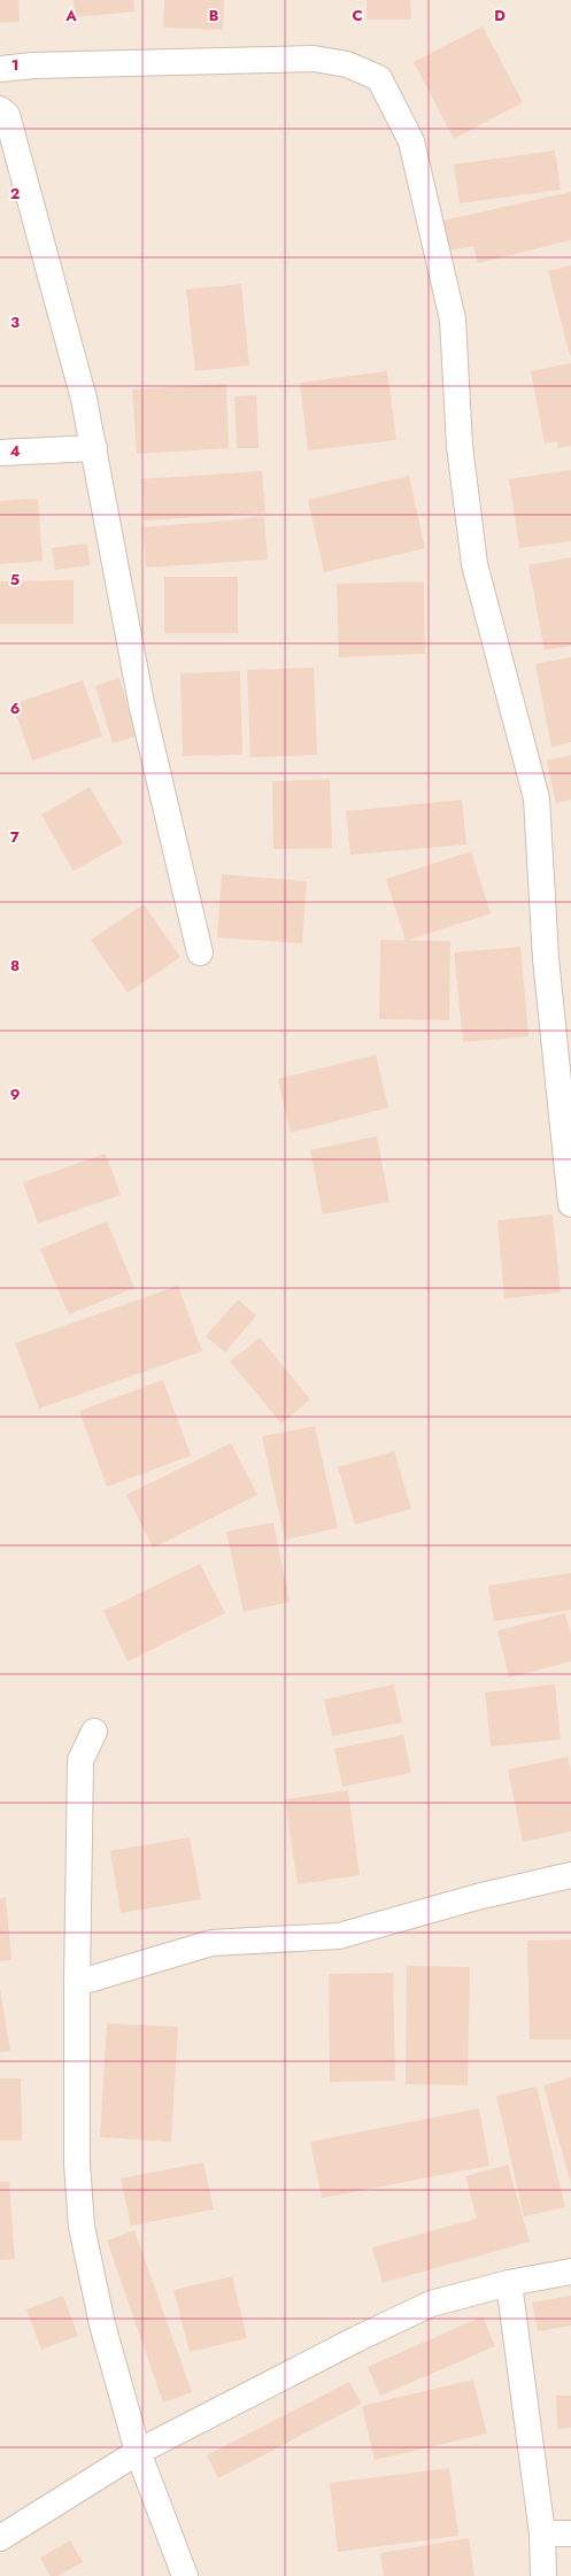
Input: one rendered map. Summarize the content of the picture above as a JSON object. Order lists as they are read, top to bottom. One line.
{"grid":{"columns":["A","B","C","D"],"rows":["1","2","3","4","5","6","7","8","9"]}}
